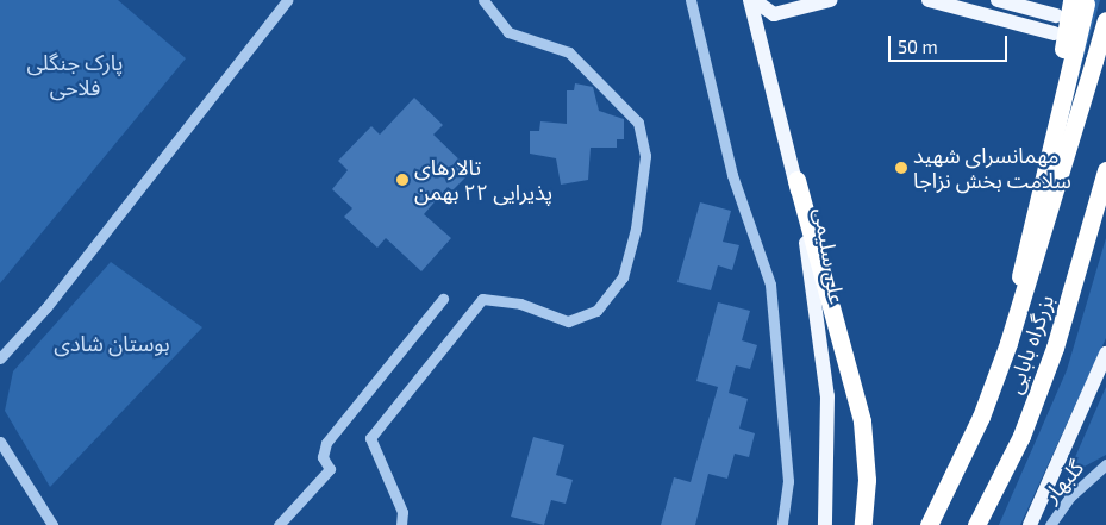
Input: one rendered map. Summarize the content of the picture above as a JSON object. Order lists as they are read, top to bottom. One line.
{"streets":{"highway":["بزرگراه بابایی"],"main road":["علی سلیمی"],"street":["گلبهار"]},"parks":["پارک جنگلی فلاحی","بوستان شادی"],"places":["مهمانسرای شهید سلامت بخش نزاجا","تالارهای پذیرایی ۲۲ بهمن"],"scale_bar":"50 m"}
